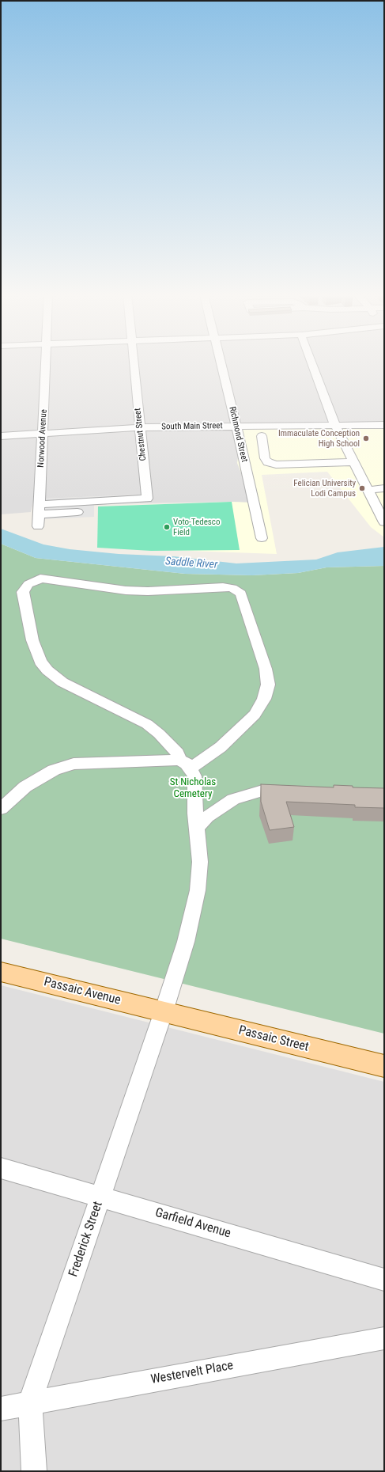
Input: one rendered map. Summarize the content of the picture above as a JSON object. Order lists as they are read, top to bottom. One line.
{"streets":{"main road":["Passaic Avenue","Passaic Street"],"street":["South Main Street","Chestnut Street","Richmond Street","Norwood Avenue","Garfield Avenue","Frederick Street","Westervelt Place"]},"crossings":[["South Main Street","Chestnut Street"],["South Main Street","Richmond Street"],["South Main Street","Norwood Avenue"],["Chestnut Street","Norwood Avenue"],["Passaic Avenue","Passaic Street"],["Passaic Avenue","Frederick Street"],["Passaic Street","Frederick Street"],["Garfield Avenue","Frederick Street"],["Frederick Street","Westervelt Place"]],"water":["Saddle River"],"parks":["St Nicholas Cemetery"],"places":["Immaculate Conception High School","Felician University Lodi Campus","Voto-Tedesco Field"]}
